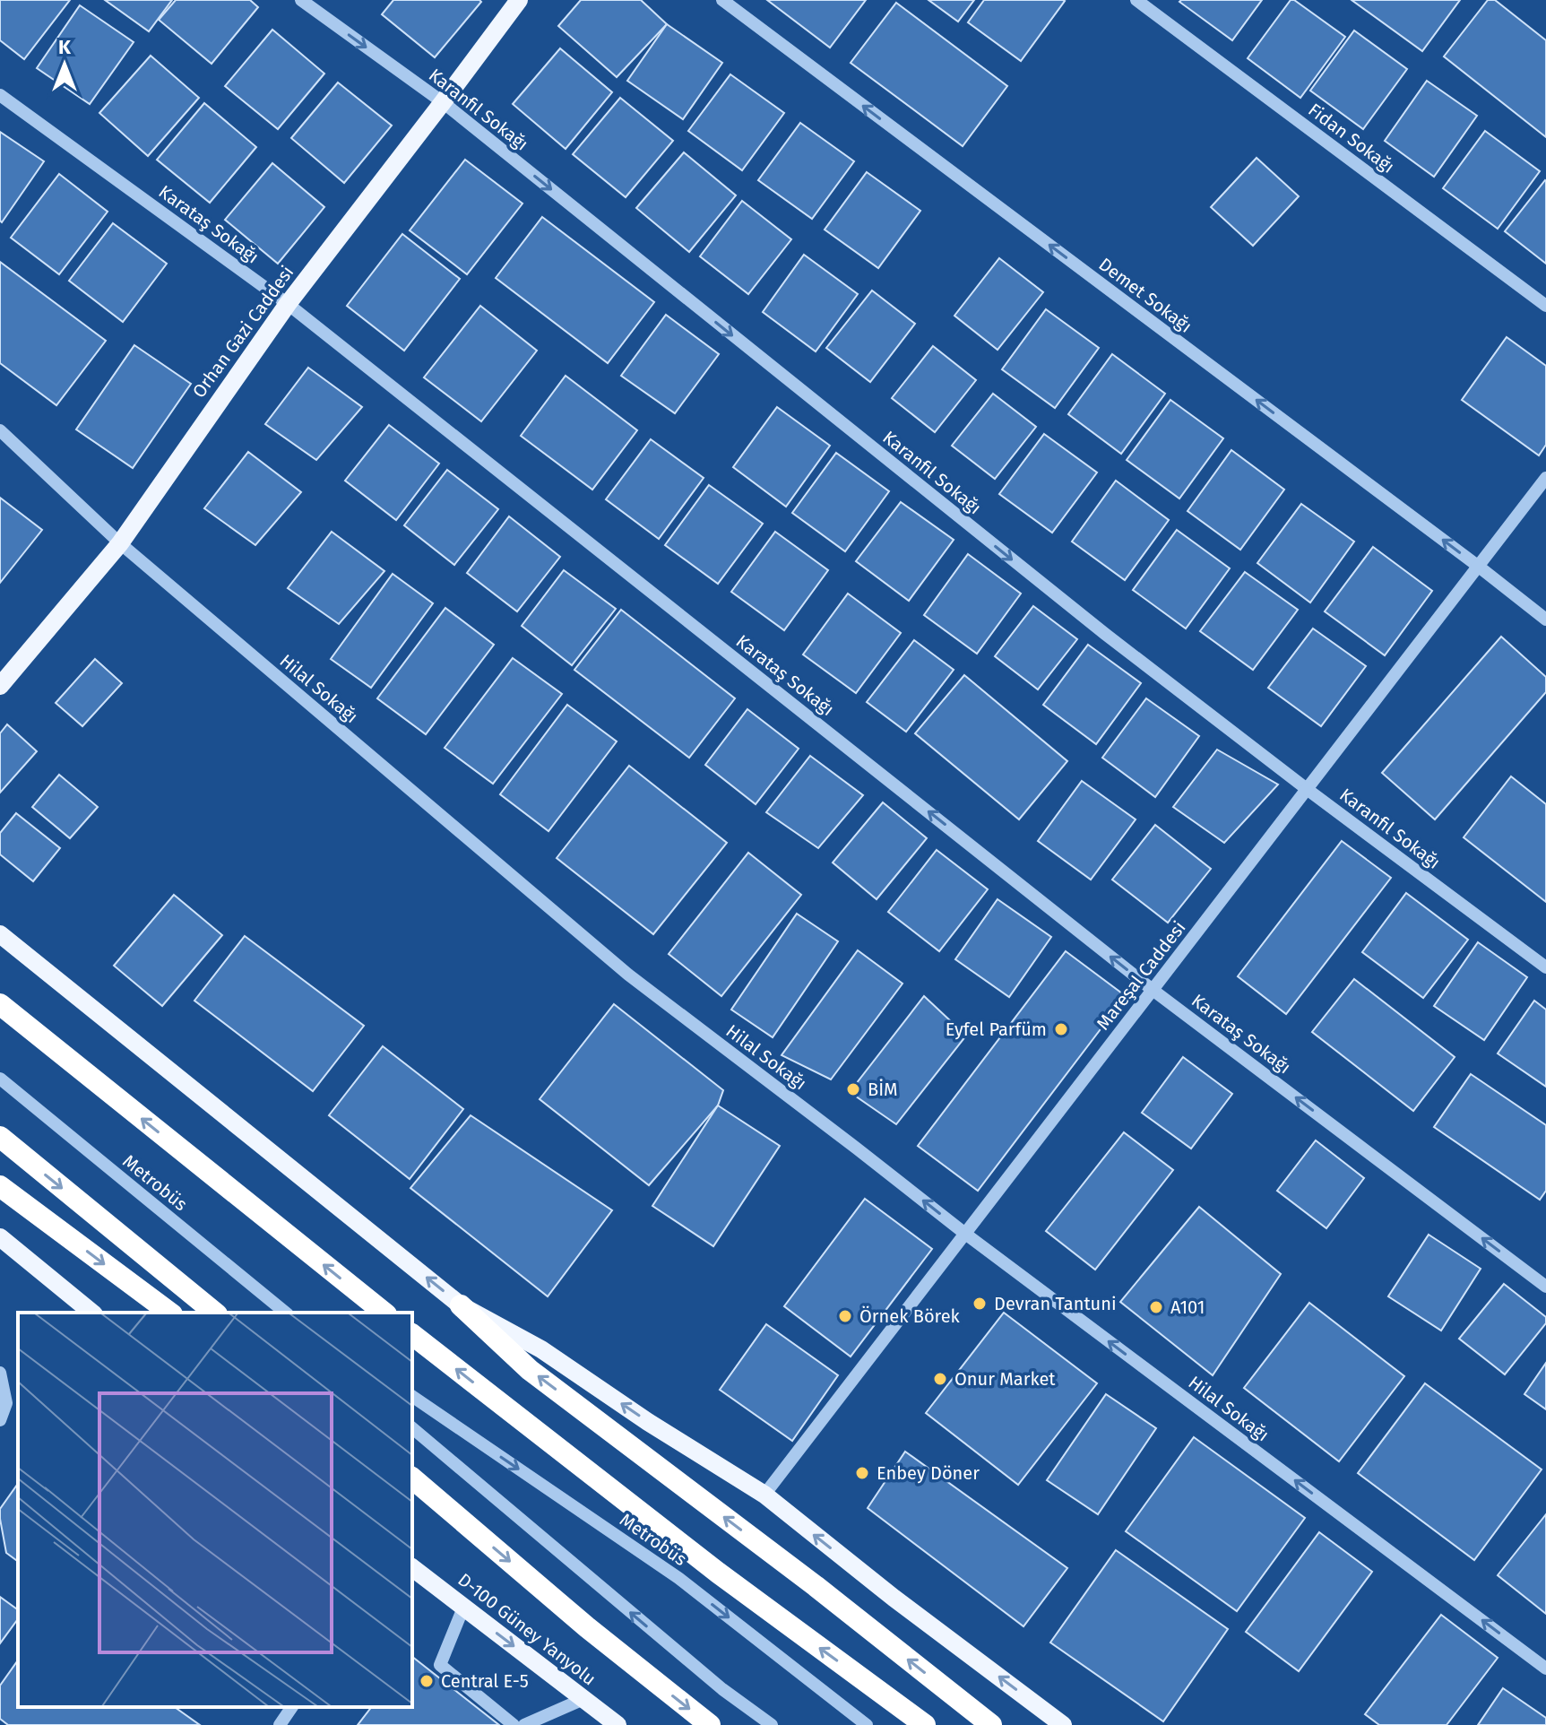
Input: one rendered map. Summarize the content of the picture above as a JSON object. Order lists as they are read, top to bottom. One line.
{"streets":{"main road":["Orhan Gazi Caddesi","D-100 Güney Yanyolu"],"street":["Karanfil Sokağı","Fidan Sokağı","Karataş Sokağı","Demet Sokağı","Hilal Sokağı","Mareşal Caddesi","Metrobüs"]},"crossings":[["Karanfil Sokağı","Orhan Gazi Caddesi"],["Karanfil Sokağı","Mareşal Caddesi"],["Karataş Sokağı","Orhan Gazi Caddesi"],["Karataş Sokağı","Mareşal Caddesi"],["Demet Sokağı","Mareşal Caddesi"],["Orhan Gazi Caddesi","Hilal Sokağı"],["Hilal Sokağı","Mareşal Caddesi"]],"one_way":["Karanfil Sokağı","Karataş Sokağı","Demet Sokağı","Hilal Sokağı","D-100 Güney Yanyolu"],"places":["Eyfel Parfüm","BİM","Devran Tantuni","A101","Örnek Börek","Onur Market","Enbey Döner","Central E-5"],"north":"top"}
